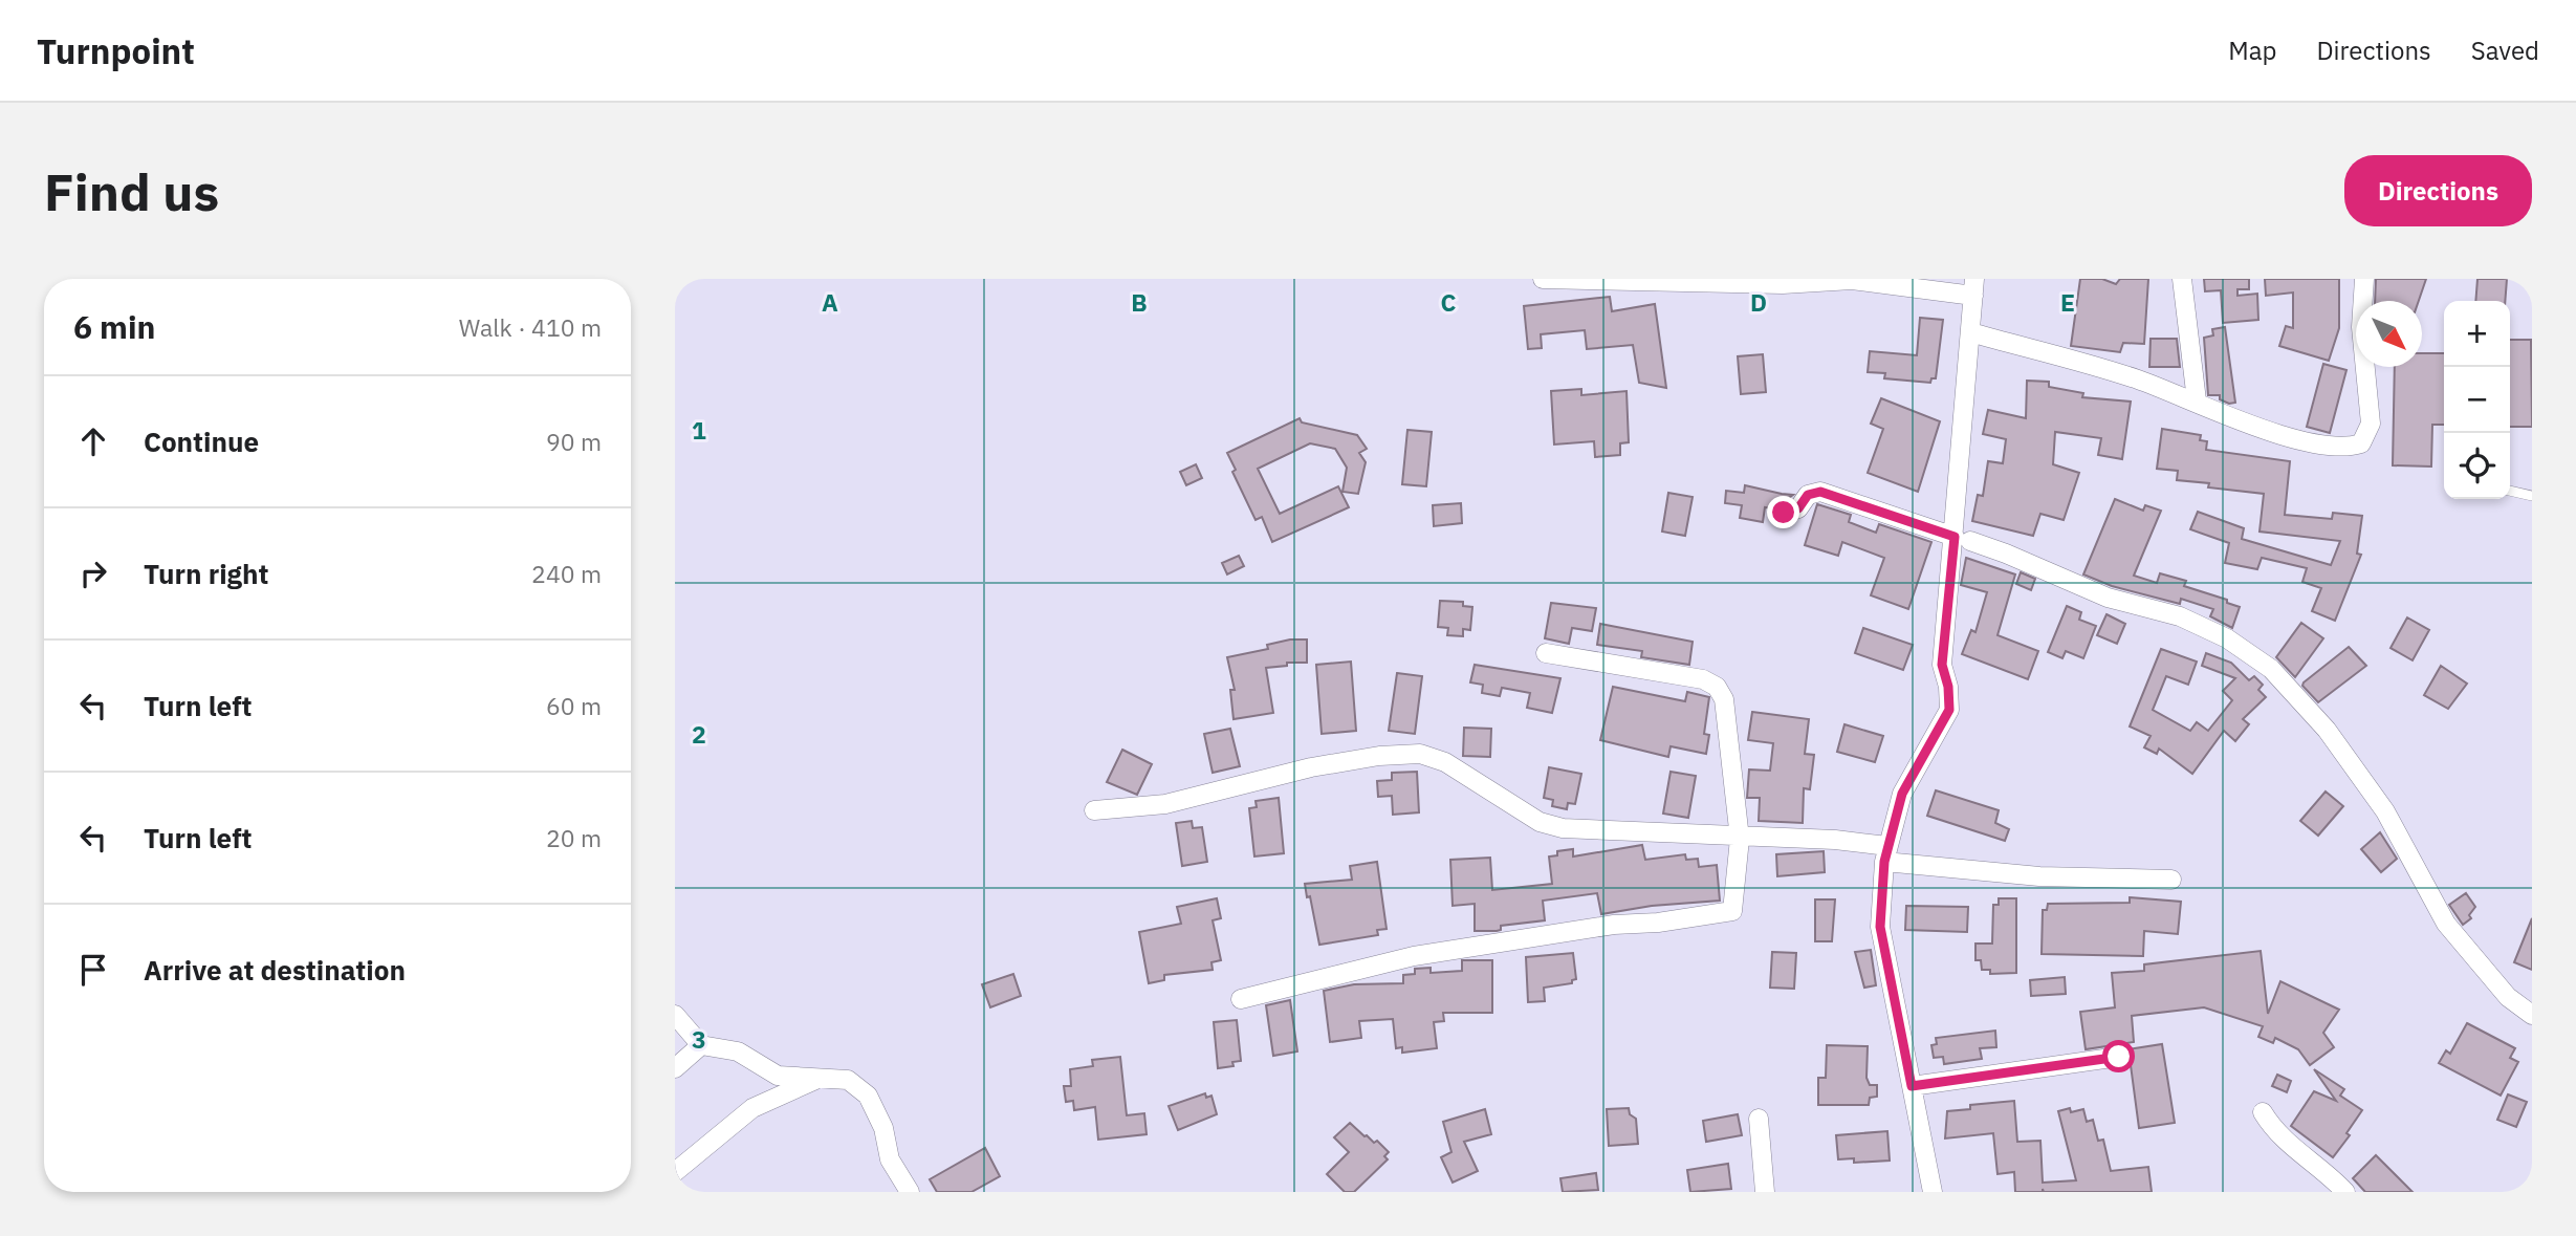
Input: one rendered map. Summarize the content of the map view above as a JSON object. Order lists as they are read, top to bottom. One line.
{"north":"bottom right","page":{"header":"Turnpoint","nav":["Map","Directions","Saved"],"buttons":"Directions","title":"Find us","heading":["6 min","Walk · 410 m"],"map_buttons":["+","−"],"list":[["Continue","90 m"],["Turn right","240 m"],["Turn left","60 m"],["Turn left","20 m"],"Arrive at destination"]},"grid":{"columns":["A","B","C","D","E"],"rows":["1","2","3"]}}
